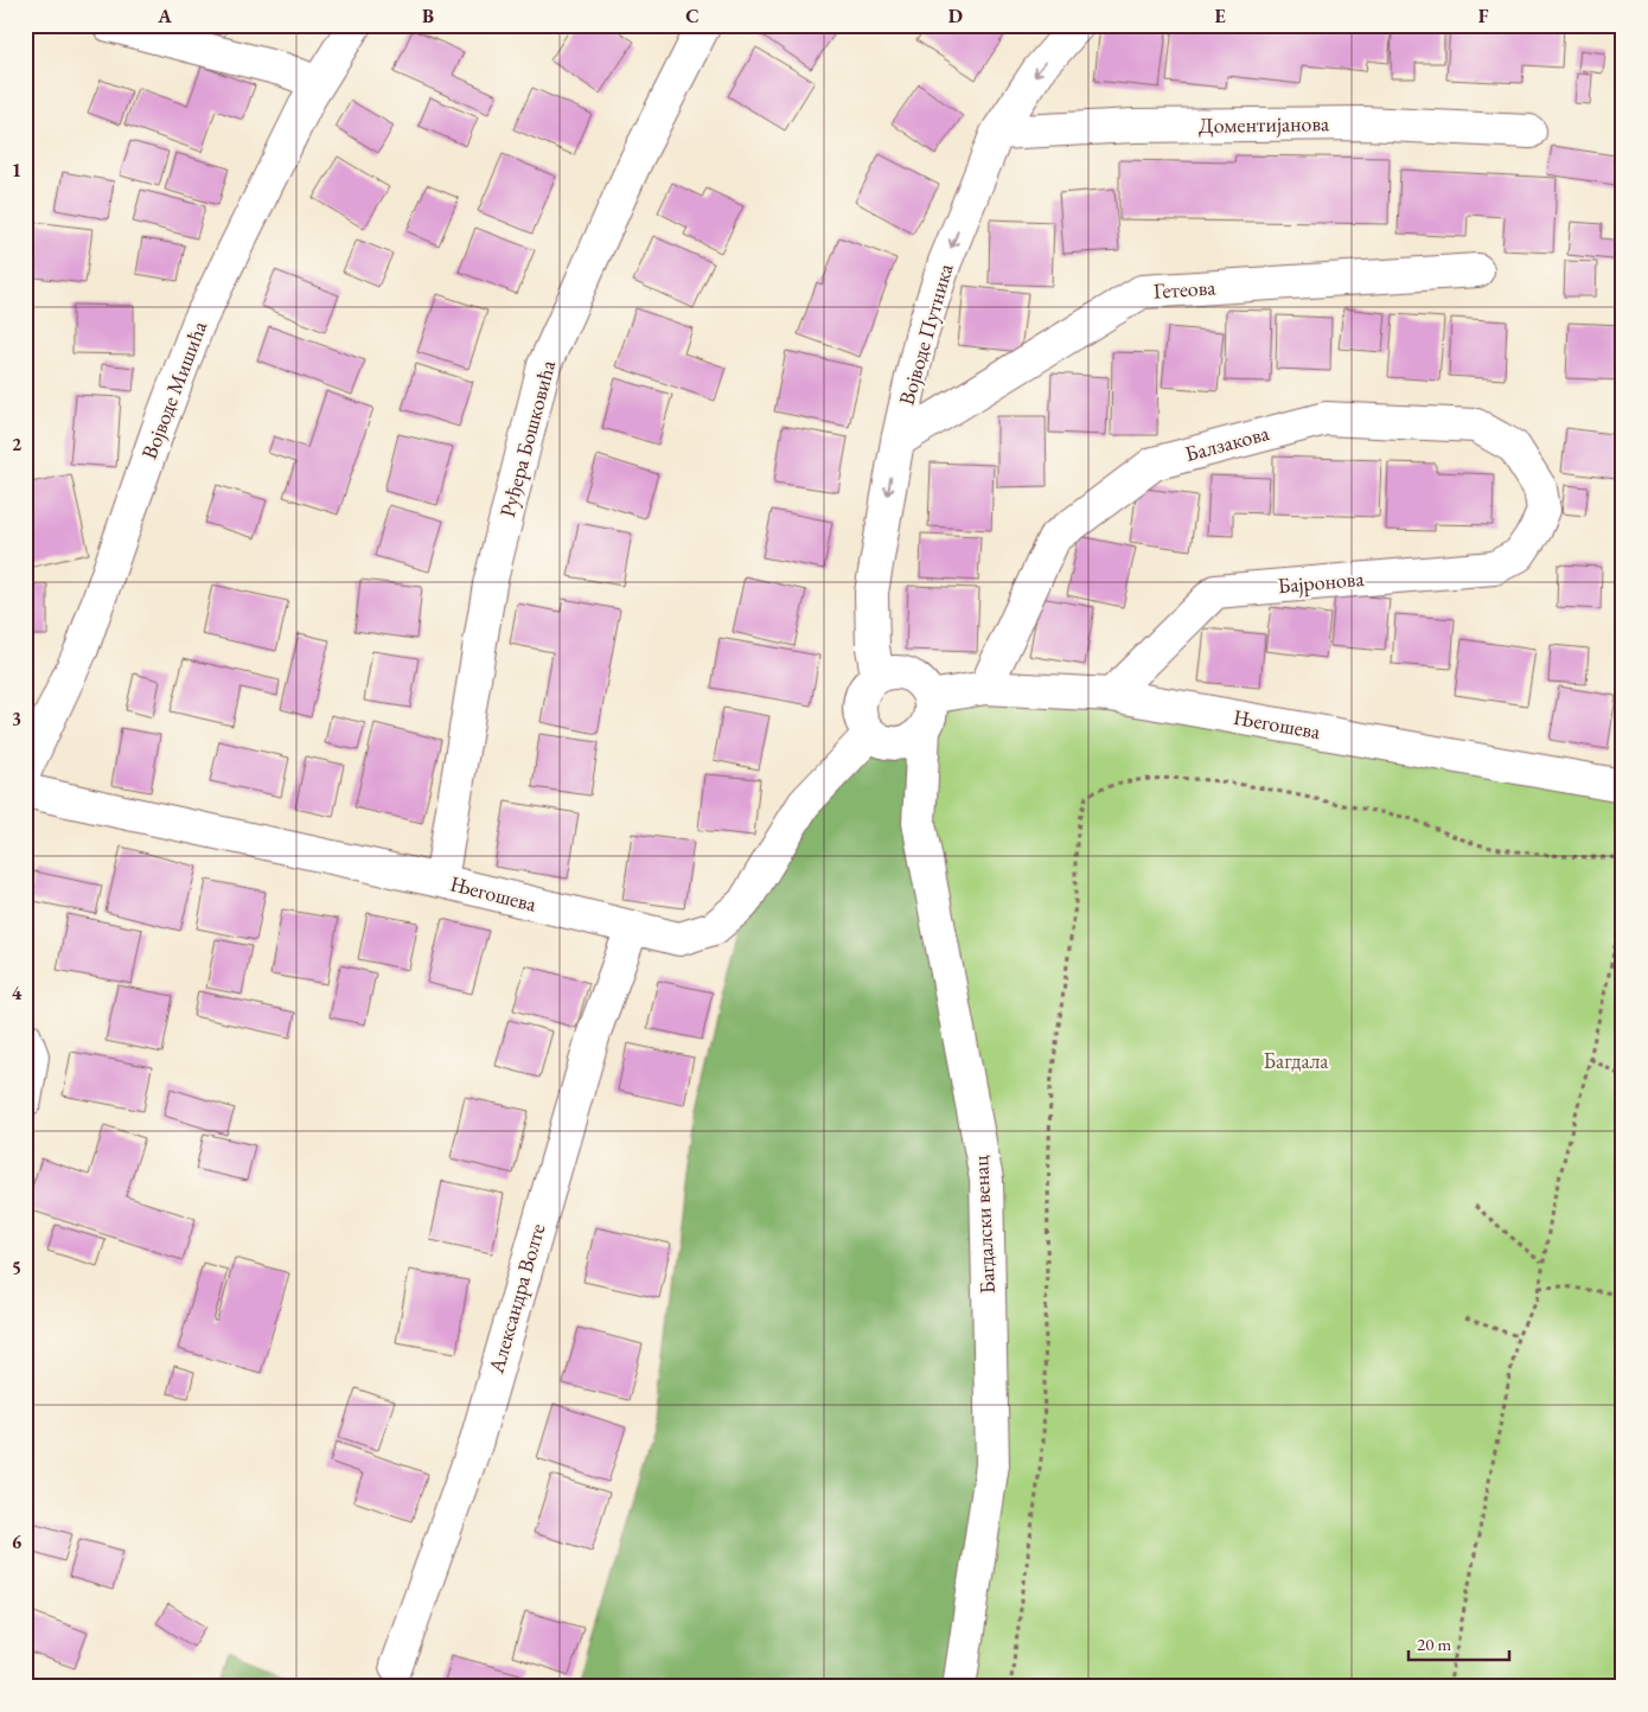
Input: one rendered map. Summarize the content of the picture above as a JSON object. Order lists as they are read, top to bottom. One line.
{"streets":{"street":["Доментијанова","Гетеова","Војводе Путника","Војводе Мишића","Руђера Бошковића","Балзакова","Бајронова","Његошева","Багдалски венац","Александра Волте"]},"crossings":[["Доментијанова","Војводе Путника"],["Гетеова","Војводе Путника"],["Војводе Путника","Његошева"],["Војводе Путника","Багдалски венац"],["Руђера Бошковића","Његошева"],["Балзакова","Бајронова"],["Балзакова","Његошева"],["Бајронова","Његошева"],["Његошева","Багдалски венац"],["Његошева","Александра Волте"]],"one_way":["Војводе Путника"],"parks":["Багдала"],"scale_bar":"20 m","grid":{"columns":["A","B","C","D","E","F"],"rows":["1","2","3","4","5","6"]}}
